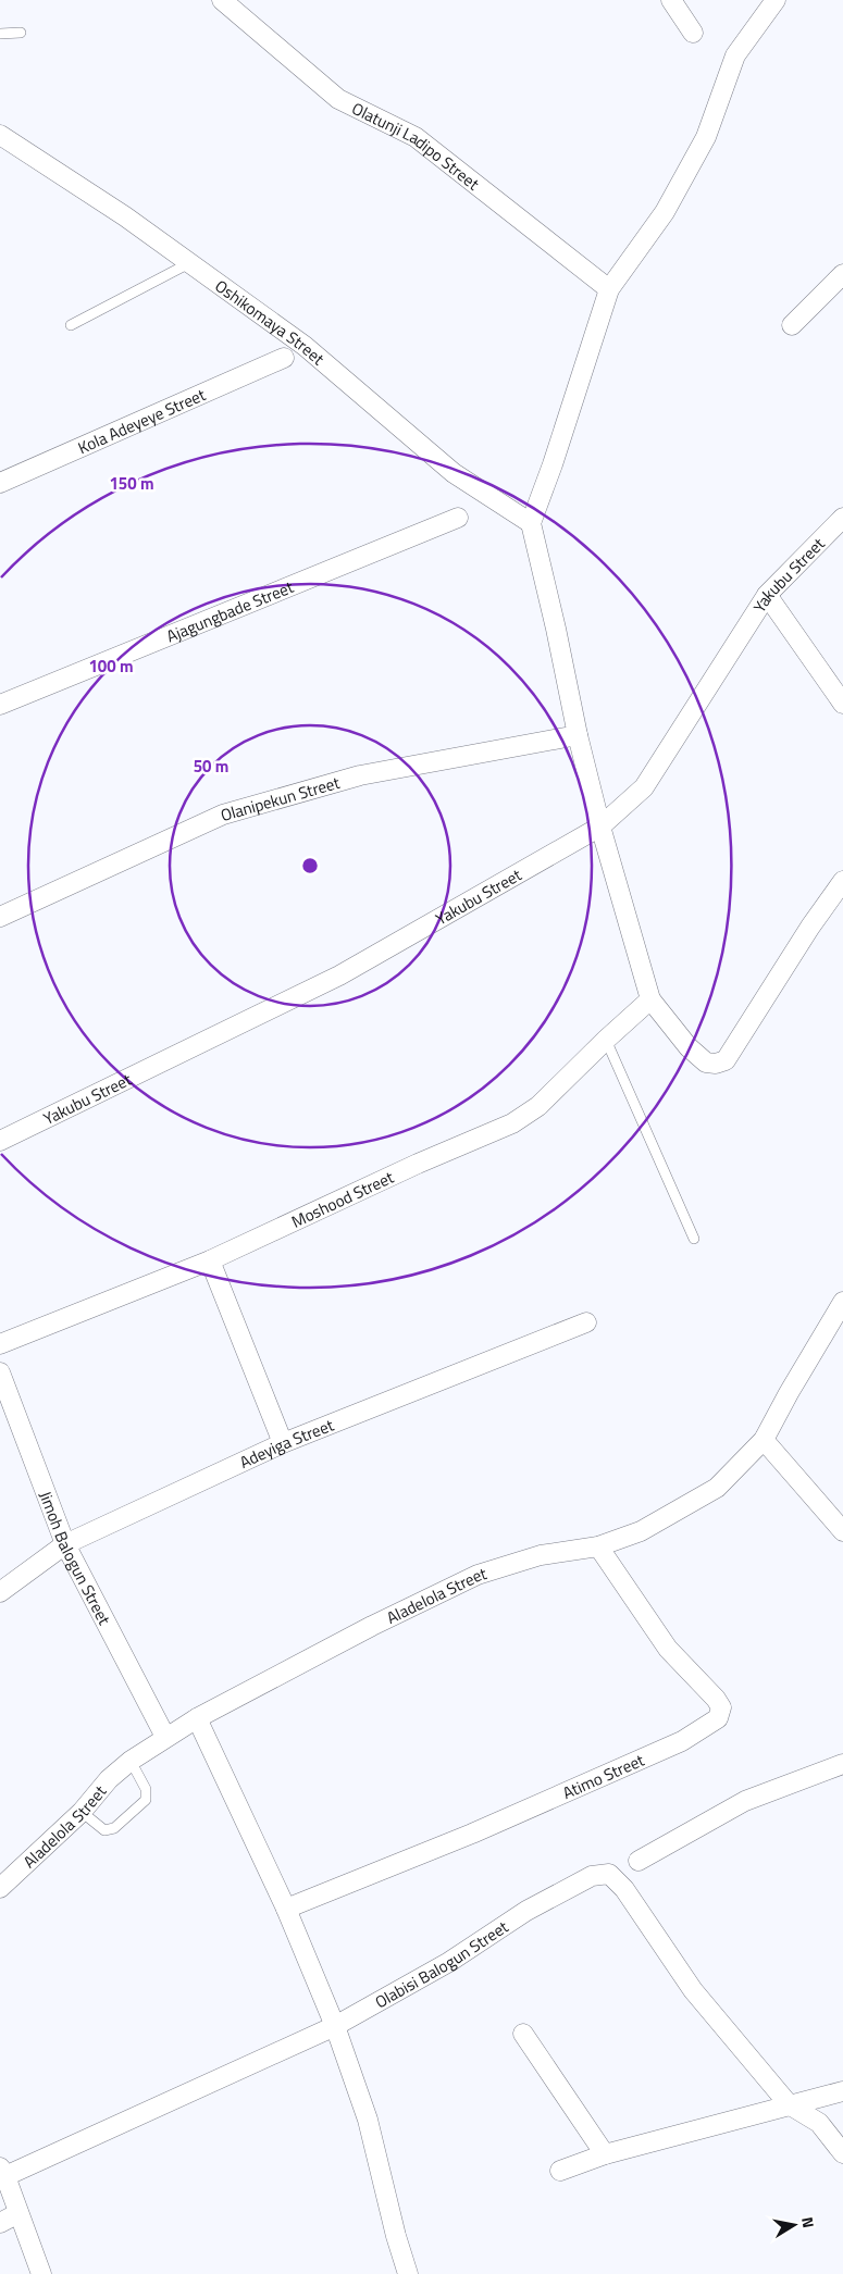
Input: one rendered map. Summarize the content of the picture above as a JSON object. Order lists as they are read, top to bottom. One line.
{"streets":{"street":["Olatunji Ladipo Street","Oshikomaya Street","Kola Adeyeye Street","Yakubu Street","Ajagungbade Street","Olanipekun Street","Moshood Street","Adeyiga Street","Jimoh Balogun Street","Aladelola Street","Atimo Street","Olabisi Balogun Street"]},"crossings":[["Adeyiga Street","Jimoh Balogun Street"],["Jimoh Balogun Street","Aladelola Street"],["Aladelola Street","Atimo Street"]],"north":"right","rings":["150 m","100 m","50 m"]}
